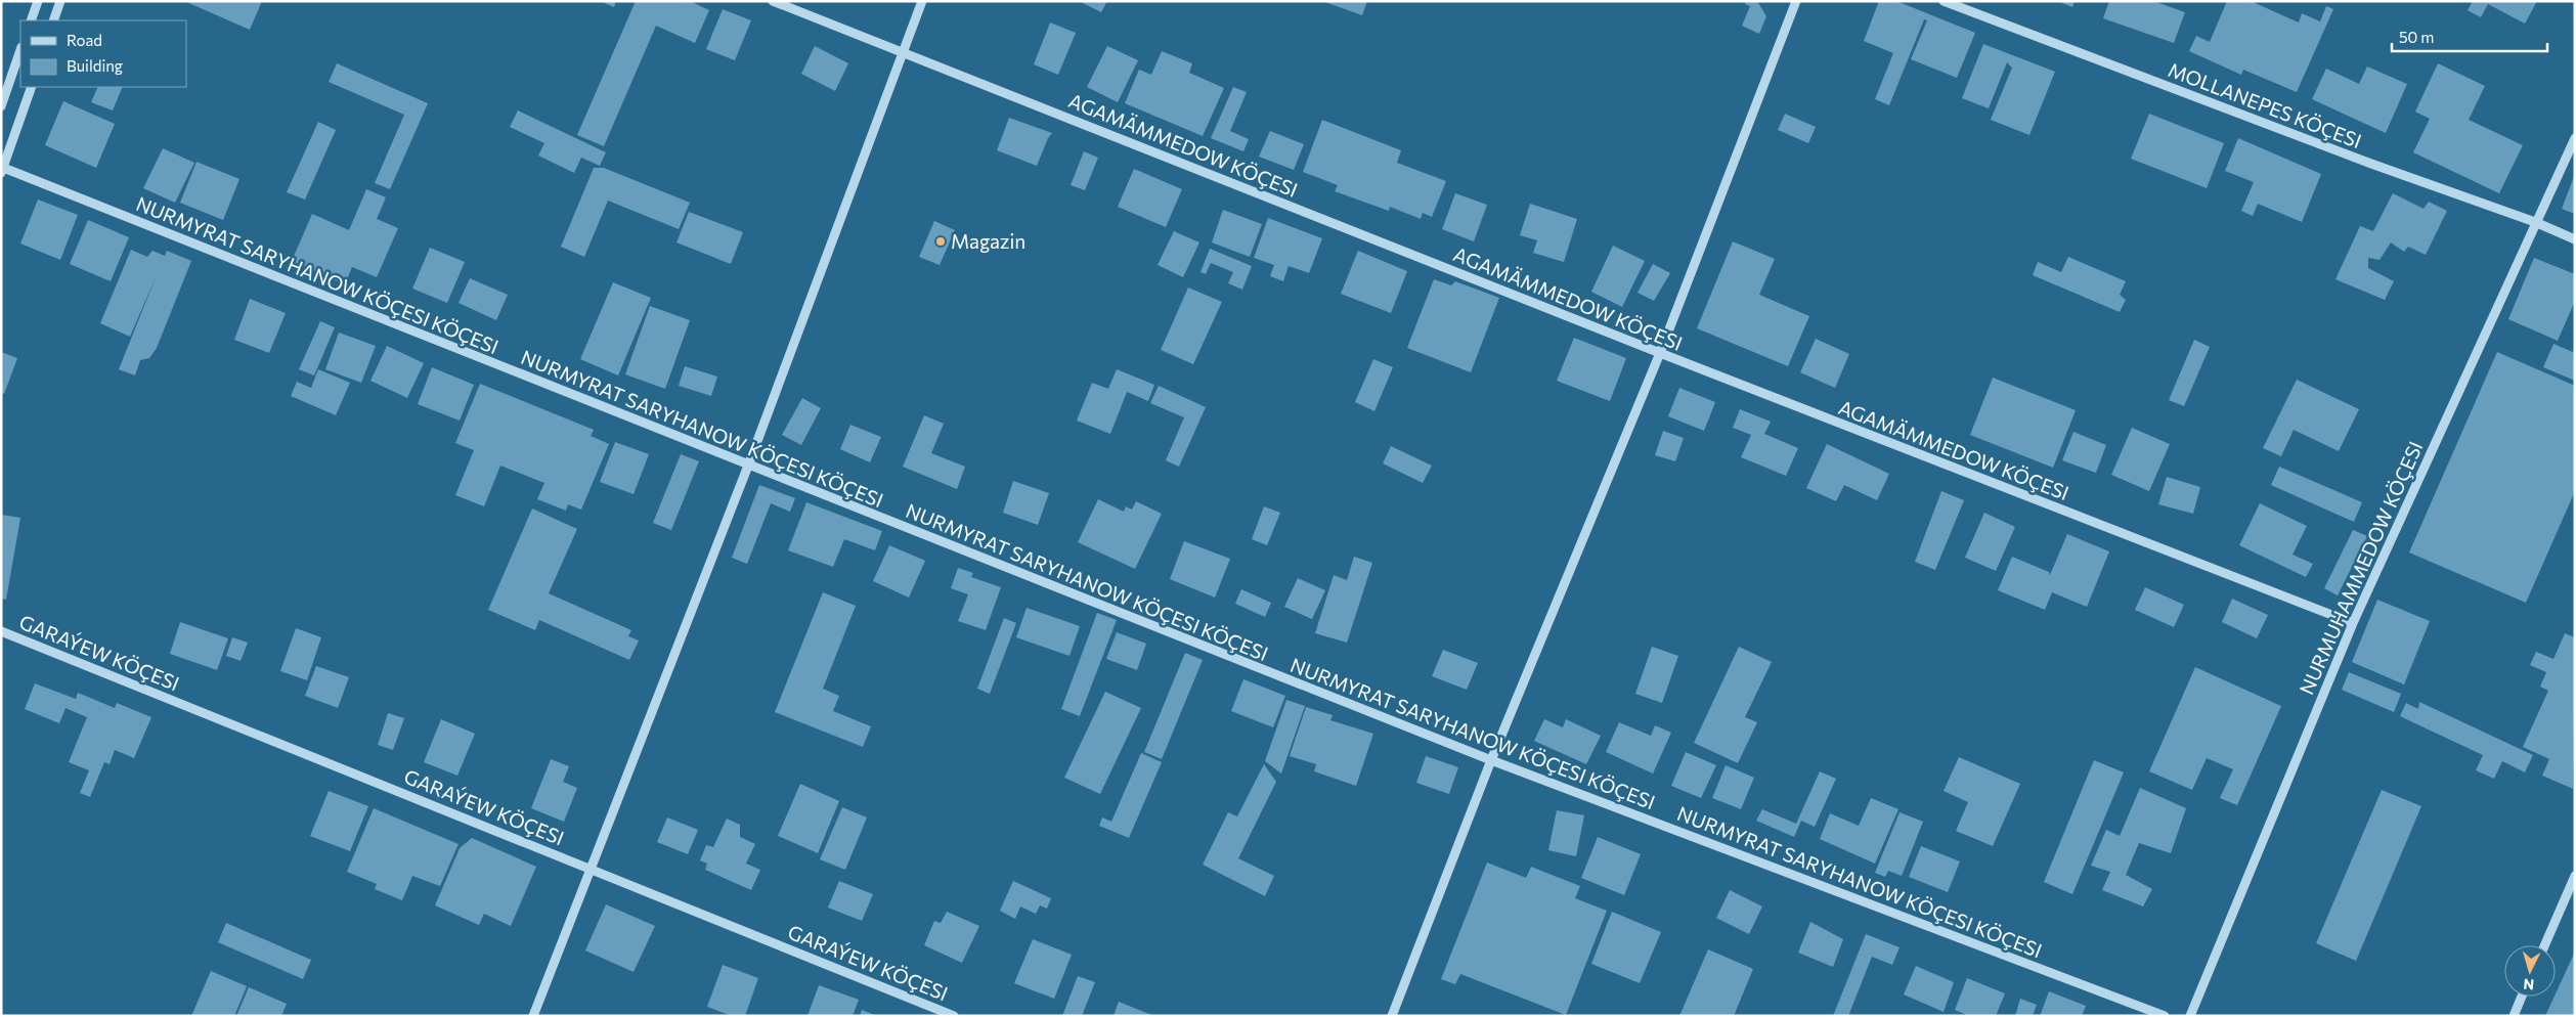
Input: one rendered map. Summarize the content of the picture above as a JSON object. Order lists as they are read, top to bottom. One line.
{"streets":{"street":["MOLLANEPES KÖÇESI","AGAMÄMMEDOW KÖÇESI","NURMYRAT SARYHANOW KÖÇESI KÖÇESI","NURMUHAMMEDOW KÖÇESI","GARAÝEW KÖÇESI"]},"crossings":[["MOLLANEPES KÖÇESI","NURMUHAMMEDOW KÖÇESI"],["AGAMÄMMEDOW KÖÇESI","NURMUHAMMEDOW KÖÇESI"]],"places":["Magazin"],"legend":["Road","Building"],"scale_bar":"50 m","north":"bottom"}
